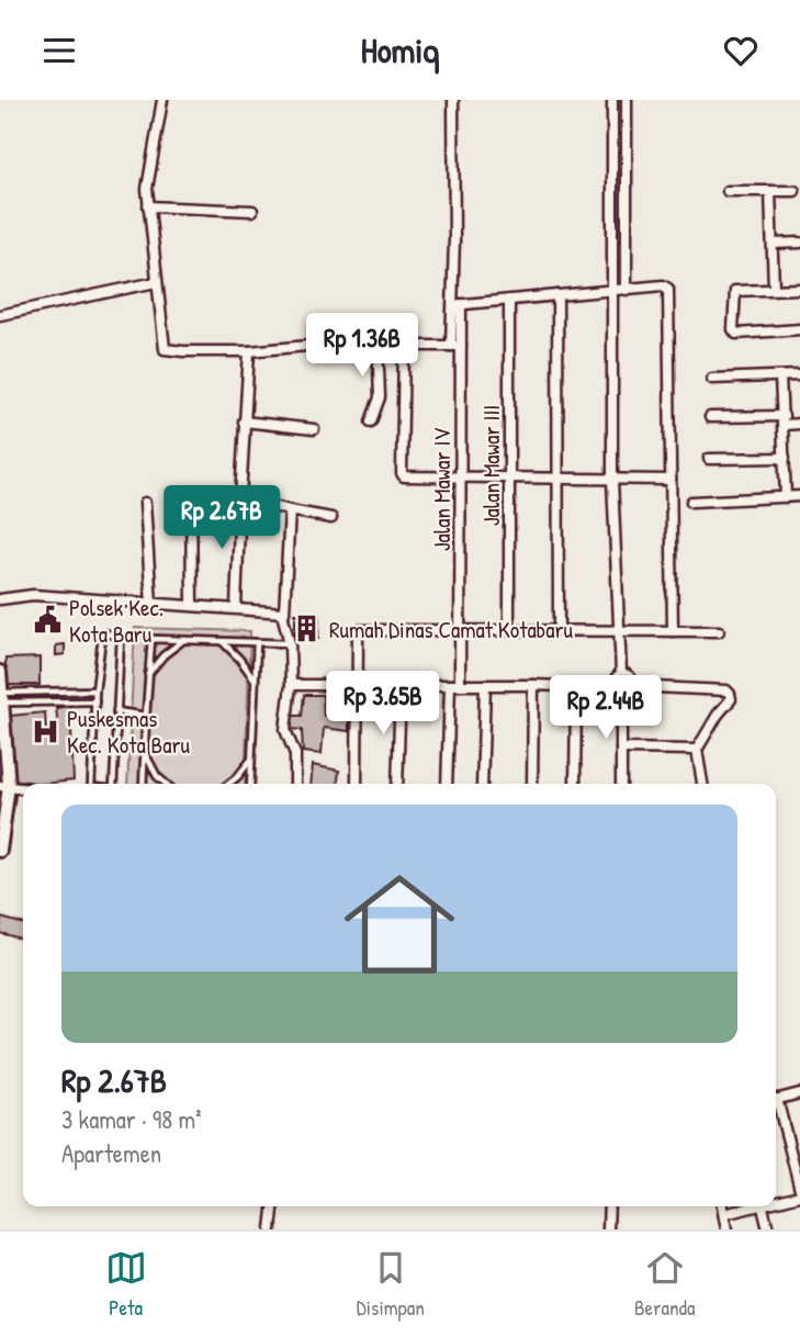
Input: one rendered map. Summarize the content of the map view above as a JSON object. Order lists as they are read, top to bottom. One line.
{"streets":{"street":["Jalan Mawar III","Jalan Mawar IV"]},"places":{"public building":["Polsek Kec. Kota Baru"],"building":["Rumah Dinas Camat Kotabaru"],"hospital":["Puskesmas Kec. Kota Baru"]},"page":{"header":"Homiq","price":["Rp 1.36B","Rp 2.67B","Rp 3.65B","Rp 2.44B"],"list":[{"name":"Rp 2.67B","note":"3 kamar · 98 m² · Apartemen"}],"tabs":["Peta","Disimpan","Beranda"]}}
